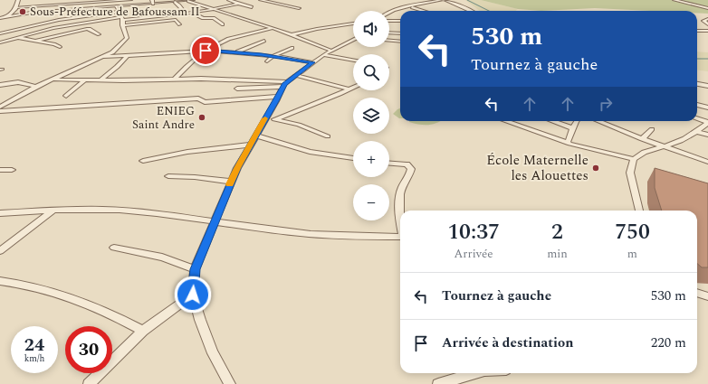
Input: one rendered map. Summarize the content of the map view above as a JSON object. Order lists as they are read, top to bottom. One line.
{"places":["Sous-Préfecture de Bafoussam II","ENIEG Saint Andre","École Maternelle les Alouettes"],"page":{"map_buttons":["+","−"],"turn":["530 m","Tournez à gauche"],"eta":["10:37","Arrivée","2","min","750","m"],"list":[{"name":"Tournez à gauche","value":"530 m"},{"name":"Arrivée à destination","value":"220 m"}],"speed":"24 km/h","limit":"30"}}
